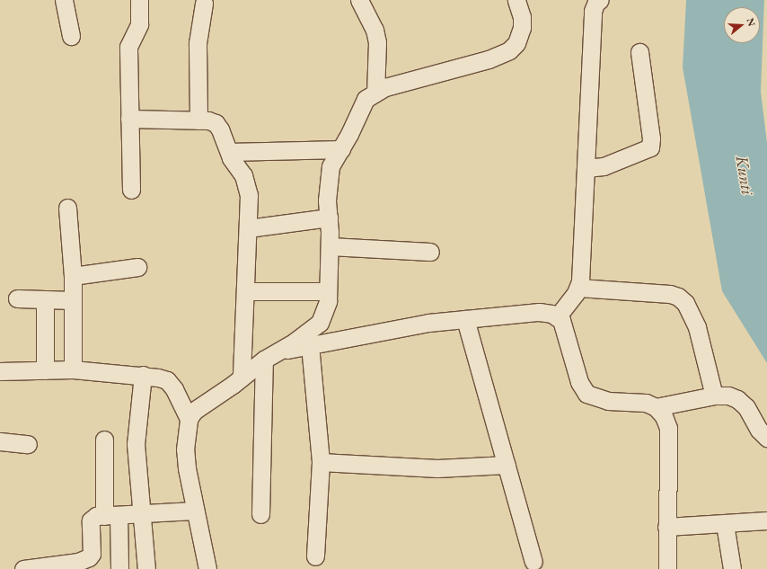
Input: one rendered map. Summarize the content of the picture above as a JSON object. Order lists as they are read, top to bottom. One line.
{"water":["Kunti"],"north":"right"}
